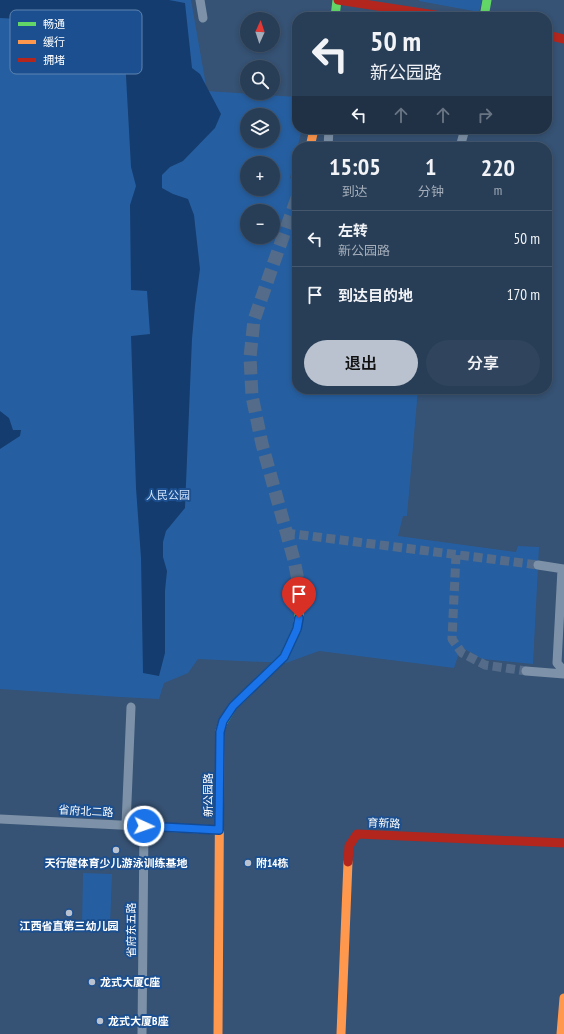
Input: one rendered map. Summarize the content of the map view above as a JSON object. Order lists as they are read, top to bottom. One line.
{"streets":{"street":["新公园路","省府北二路","育新路","省府东五路"]},"crossings":[["新公园路","省府北二路"],["省府北二路","省府东五路"]],"parks":["人民公园"],"places":["天行健体育少儿游泳训练基地","附14栋","江西省直第三幼儿园","龙式大厦C座","龙式大厦B座"],"legend":["畅通","缓行","拥堵"],"north":"top","page":{"map_buttons":["+","−"],"turn":["50 m","新公园路"],"eta":["15:05","到达","1","分钟","220","m"],"list":[{"name":"左转","note":"新公园路","value":"50 m"},{"name":"到达目的地","value":"170 m"}],"buttons":["退出","分享"]}}
